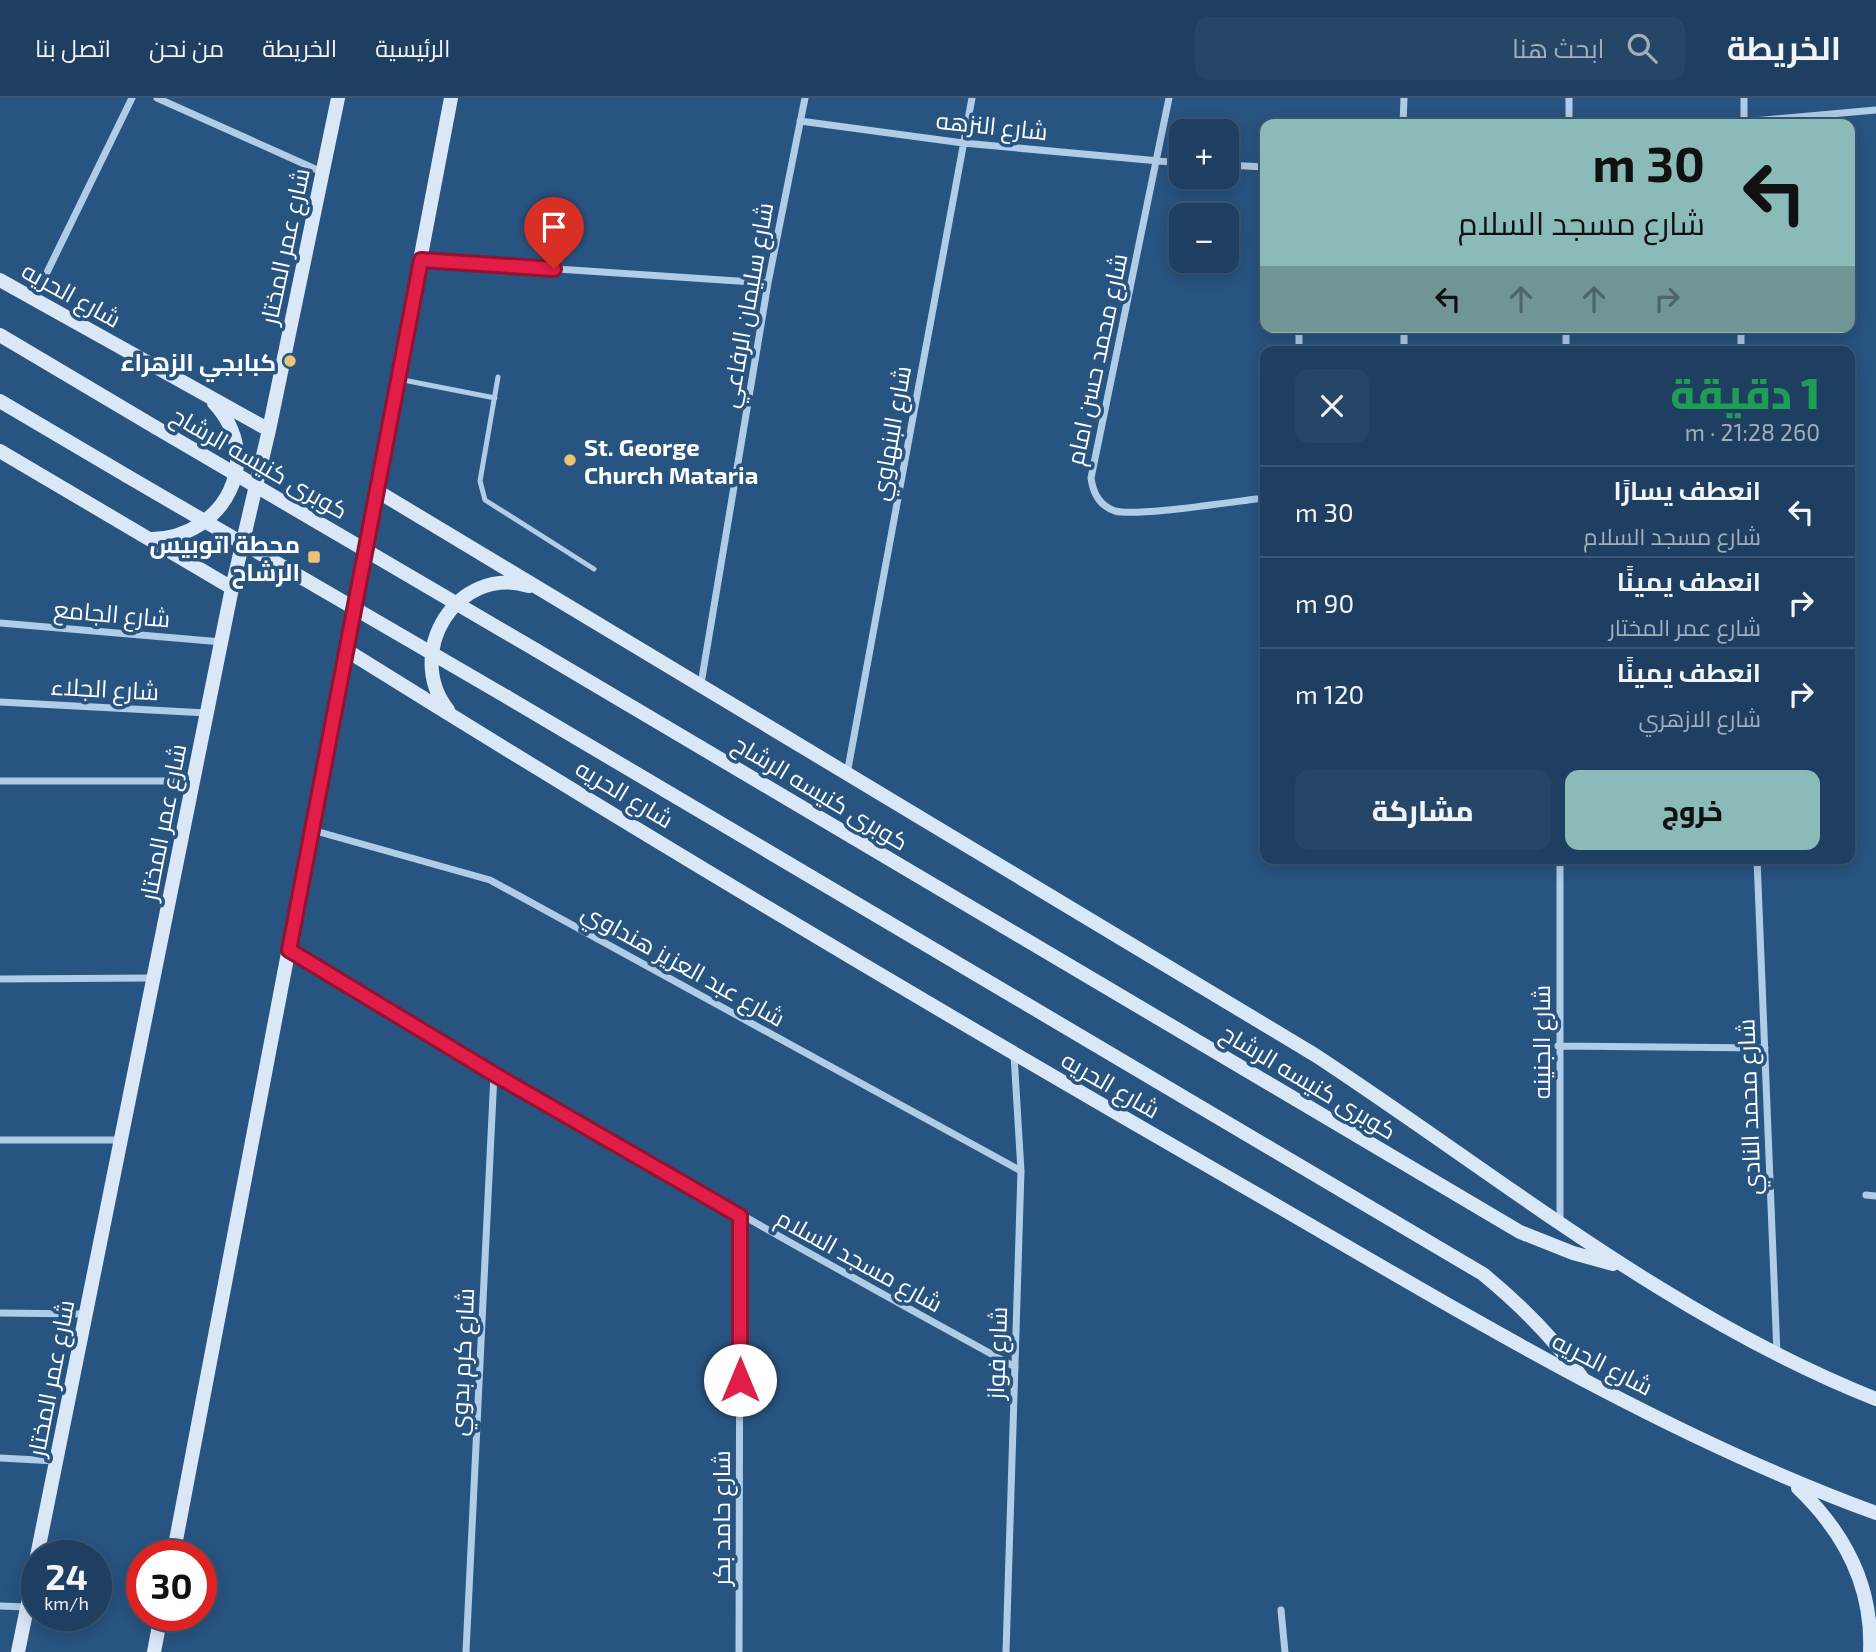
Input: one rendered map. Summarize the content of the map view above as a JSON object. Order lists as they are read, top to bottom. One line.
{"streets":{"main road":["شارع عمر المختار","شارع الحريه","كوبرى كنيسه الرشاح"],"street":["شارع النزهه","شارع سليمان الرفاعي","شارع محمد حسن امام","شارع البنهاوي","شارع الجامع","شارع الجلاء","شارع عبد العزيز هنداوي","شارع الجنينه","شارع محمد النادي","شارع مسجد السلام","شارع فواز","شارع كرم بدوي","شارع حامد بكر"]},"crossings":[["شارع النزهه","شارع سليمان الرفاعي"],["شارع النزهه","شارع محمد حسن امام"],["شارع النزهه","شارع البنهاوي"],["شارع عمر المختار","شارع الحريه"],["شارع عمر المختار","شارع الجامع"],["شارع عمر المختار","شارع الجلاء"],["شارع الحريه","شارع فواز"],["شارع عبد العزيز هنداوي","شارع فواز"],["شارع مسجد السلام","شارع فواز"],["شارع مسجد السلام","شارع كرم بدوي"],["شارع مسجد السلام","شارع حامد بكر"]],"places":{"other":["كبابجي الزهراء","St. George Church Mataria"],"transit":["محطة اتوبيس الرشاح"]},"page":{"header":"الخريطة","search":"ابحث هنا","nav":["الرئيسية","الخريطة","من نحن","اتصل بنا"],"map_buttons":["+","−"],"turn":["30 m","شارع مسجد السلام"],"heading":["1 دقيقة","260 m · 21:28"],"list":[{"name":"انعطف يسارًا","note":"شارع مسجد السلام","value":"30 m"},{"name":"انعطف يمينًا","note":"شارع عمر المختار","value":"90 m"},{"name":"انعطف يمينًا","note":"شارع الازهري","value":"120 m"}],"buttons":["خروج","مشاركة"],"speed":"24 km/h","limit":"30"}}
